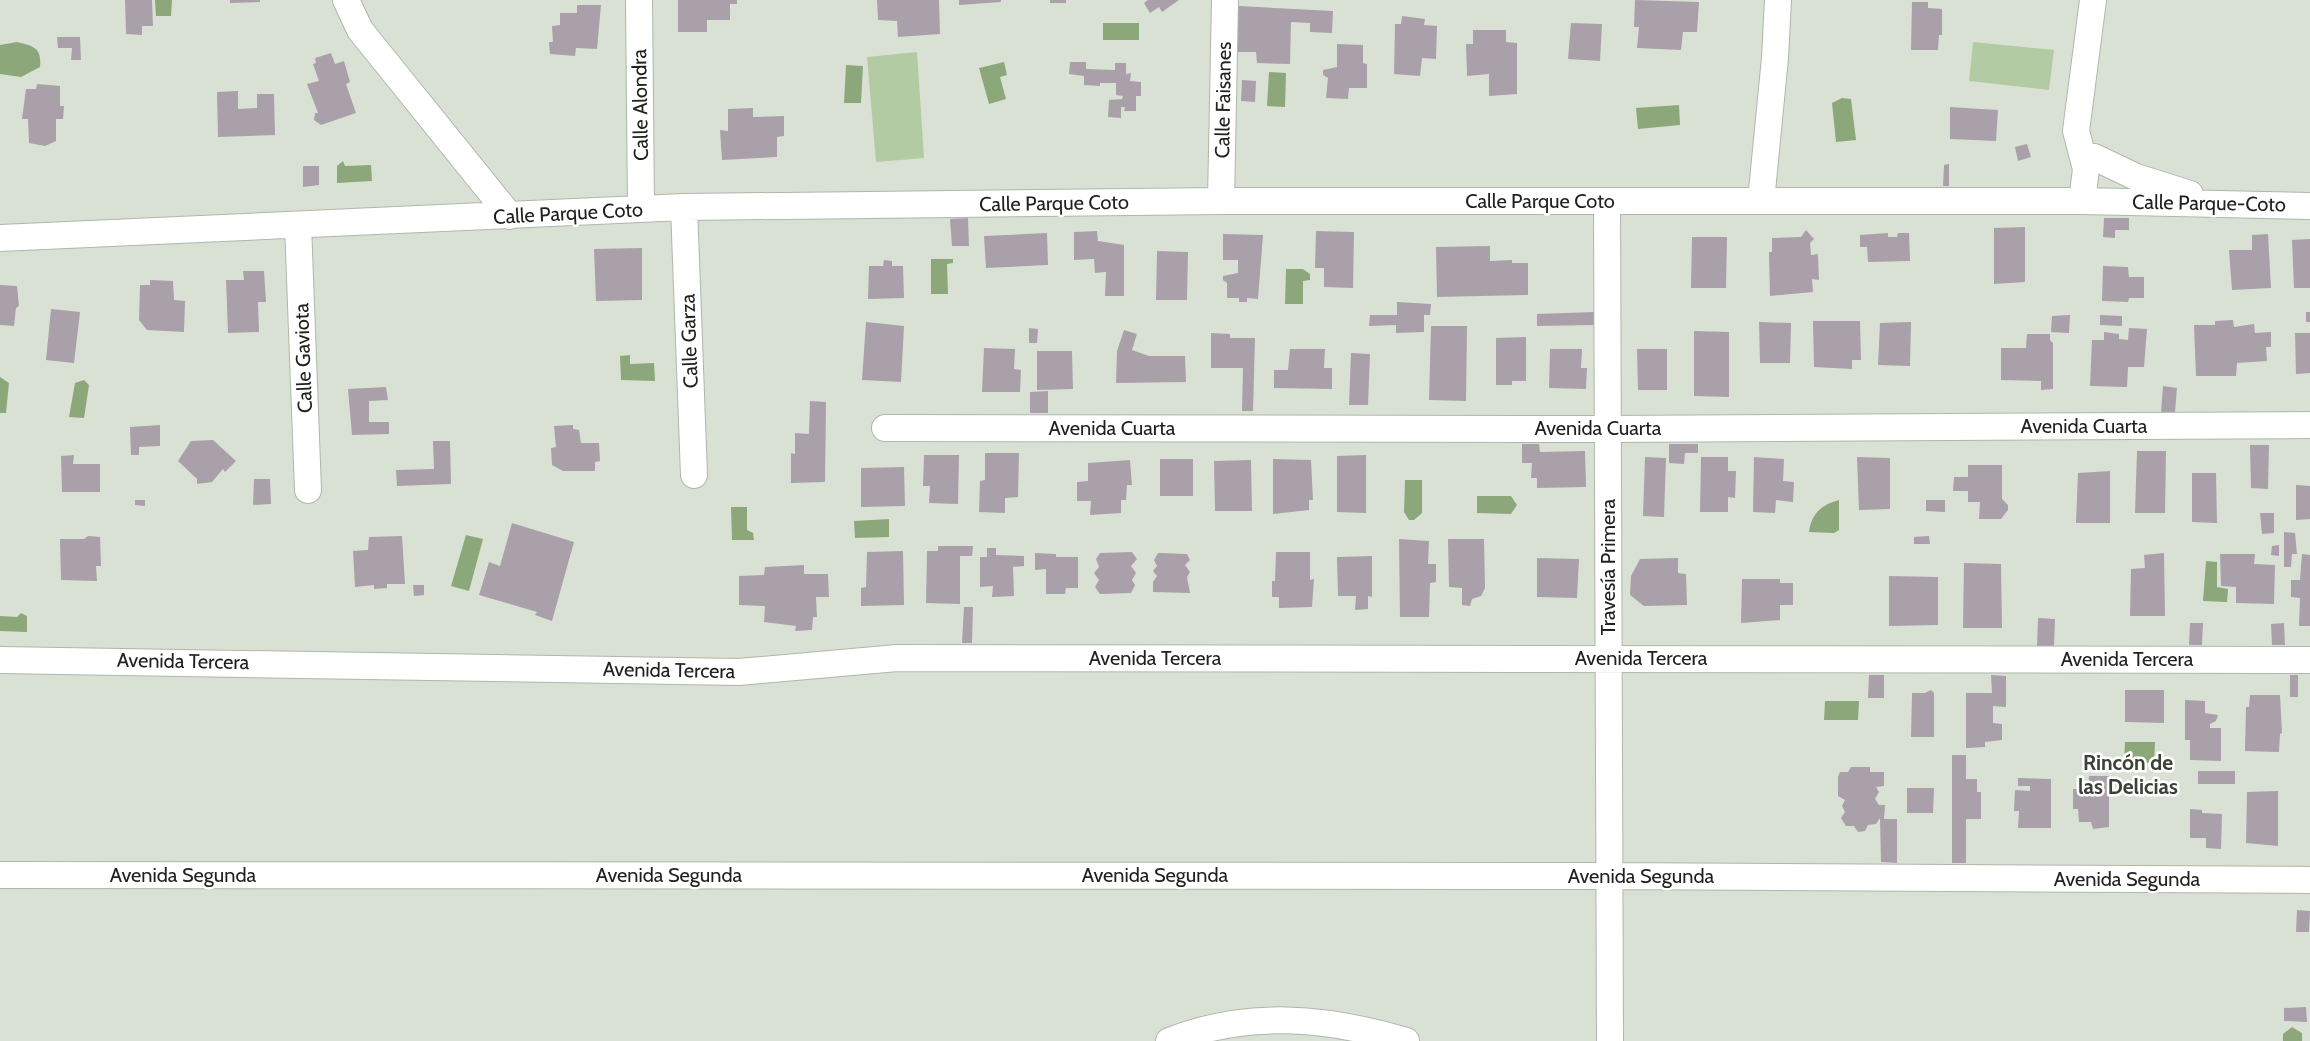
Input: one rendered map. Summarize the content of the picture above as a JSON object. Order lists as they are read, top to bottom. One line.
{"streets":{"street":["Calle Faisanes","Calle Alondra","Calle Parque Coto","Calle Parque-Coto","Calle Garza","Calle Gaviota","Avenida Cuarta","Travesía Primera","Avenida Tercera","Avenida Segunda"]},"crossings":[["Calle Faisanes","Calle Parque Coto"],["Calle Alondra","Calle Parque Coto"],["Calle Parque Coto","Calle Parque-Coto"],["Calle Parque Coto","Calle Garza"],["Calle Parque Coto","Calle Gaviota"],["Calle Parque Coto","Travesía Primera"],["Avenida Cuarta","Travesía Primera"],["Travesía Primera","Avenida Tercera"],["Travesía Primera","Avenida Segunda"]],"districts":["Rincón de las Delicias"]}
